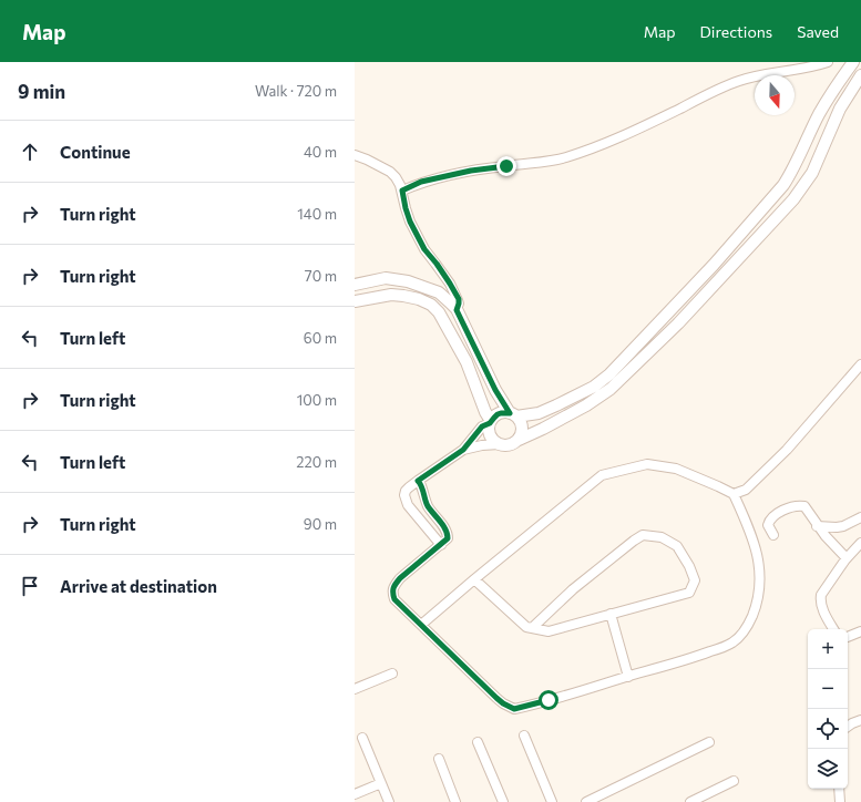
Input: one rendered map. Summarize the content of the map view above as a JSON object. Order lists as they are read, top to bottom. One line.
{"north":"bottom","page":{"header":"Map","nav":["Map","Directions","Saved"],"heading":["9 min","Walk · 720 m"],"list":[["Continue","40 m"],["Turn right","140 m"],["Turn right","70 m"],["Turn left","60 m"],["Turn right","100 m"],["Turn left","220 m"],["Turn right","90 m"],"Arrive at destination"],"map_buttons":["+","−"]}}
